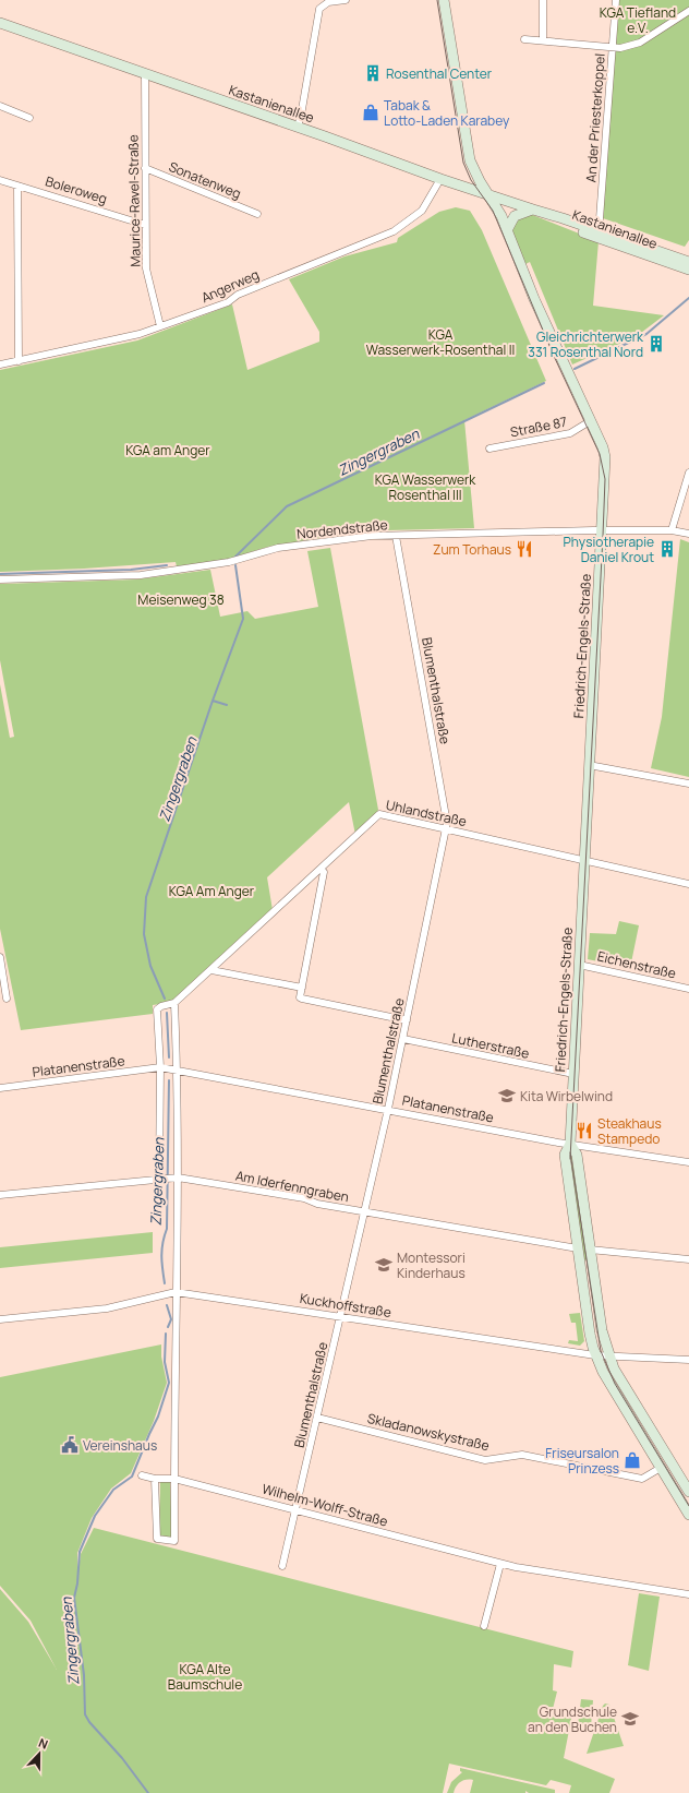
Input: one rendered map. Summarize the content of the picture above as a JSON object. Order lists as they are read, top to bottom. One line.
{"streets":{"main road":["Kastanienallee","Friedrich-Engels-Straße"],"street":["An der Priesterkoppel","Sonatenweg","Boleroweg","Maurice-Ravel-Straße","Angerweg","Straße 87","Nordendstraße","Blumenthalstraße","Uhlandstraße","Eichenstraße","Lutherstraße","Platanenstraße","Am Iderfenngraben","Kuckhoffstraße","Skladanowskystraße","Wilhelm-Wolff-Straße"]},"crossings":[["Kastanienallee","An der Priesterkoppel"],["Kastanienallee","Maurice-Ravel-Straße"],["Kastanienallee","Angerweg"],["Kastanienallee","Friedrich-Engels-Straße"],["Sonatenweg","Maurice-Ravel-Straße"],["Boleroweg","Maurice-Ravel-Straße"],["Maurice-Ravel-Straße","Angerweg"],["Straße 87","Friedrich-Engels-Straße"],["Nordendstraße","Friedrich-Engels-Straße"],["Nordendstraße","Blumenthalstraße"],["Friedrich-Engels-Straße","Uhlandstraße"],["Friedrich-Engels-Straße","Eichenstraße"],["Friedrich-Engels-Straße","Lutherstraße"],["Friedrich-Engels-Straße","Platanenstraße"],["Friedrich-Engels-Straße","Am Iderfenngraben"],["Friedrich-Engels-Straße","Kuckhoffstraße"],["Friedrich-Engels-Straße","Skladanowskystraße"],["Blumenthalstraße","Uhlandstraße"],["Blumenthalstraße","Lutherstraße"],["Blumenthalstraße","Platanenstraße"],["Blumenthalstraße","Am Iderfenngraben"],["Blumenthalstraße","Kuckhoffstraße"],["Blumenthalstraße","Skladanowskystraße"],["Blumenthalstraße","Wilhelm-Wolff-Straße"]],"water":["Zingergraben"],"parks":["KGA Tiefland e.V.","KGA Wasserwerk-Rosenthal II","KGA am Anger","KGA Wasserwerk Rosenthal III","Meisenweg 38","KGA Am Anger","KGA Alte Baumschule"],"places":{"building":["Rosenthal Center","Gleichrichterwerk 331 Rosenthal Nord","Physiotherapie Daniel Krout"],"shop":["Tabak & Lotto-Laden Karabey","Friseursalon Prinzess"],"restaurant":["Zum Torhaus","Steakhaus Stampedo"],"school or university":["Kita Wirbelwind","Montessori Kinderhaus","Grundschule an den Buchen"],"public building":["Vereinshaus"]},"north":"top"}
